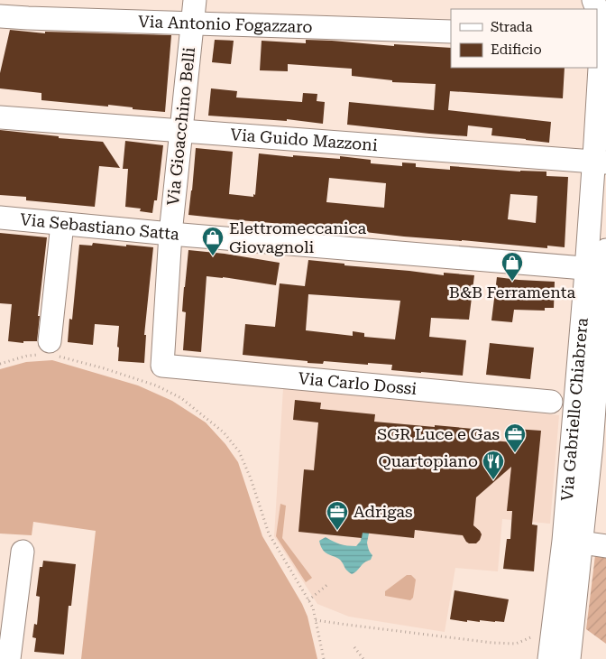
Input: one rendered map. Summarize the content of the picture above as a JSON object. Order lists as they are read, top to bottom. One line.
{"streets":{"street":["Via Antonio Fogazzaro","Via Gioacchino Belli","Via Guido Mazzoni","Via Sebastiano Satta","Via Carlo Dossi","Via Gabriello Chiabrera"]},"crossings":[["Via Antonio Fogazzaro","Via Gioacchino Belli"],["Via Gioacchino Belli","Via Guido Mazzoni"],["Via Gioacchino Belli","Via Sebastiano Satta"],["Via Gioacchino Belli","Via Carlo Dossi"],["Via Guido Mazzoni","Via Gabriello Chiabrera"],["Via Sebastiano Satta","Via Gabriello Chiabrera"]],"places":{"shop":["Elettromeccanica Giovagnoli","B&B Ferramenta"],"office":["SGR Luce e Gas","Adrigas"],"restaurant":["Quartopiano"]},"legend":["Strada","Edificio"]}
